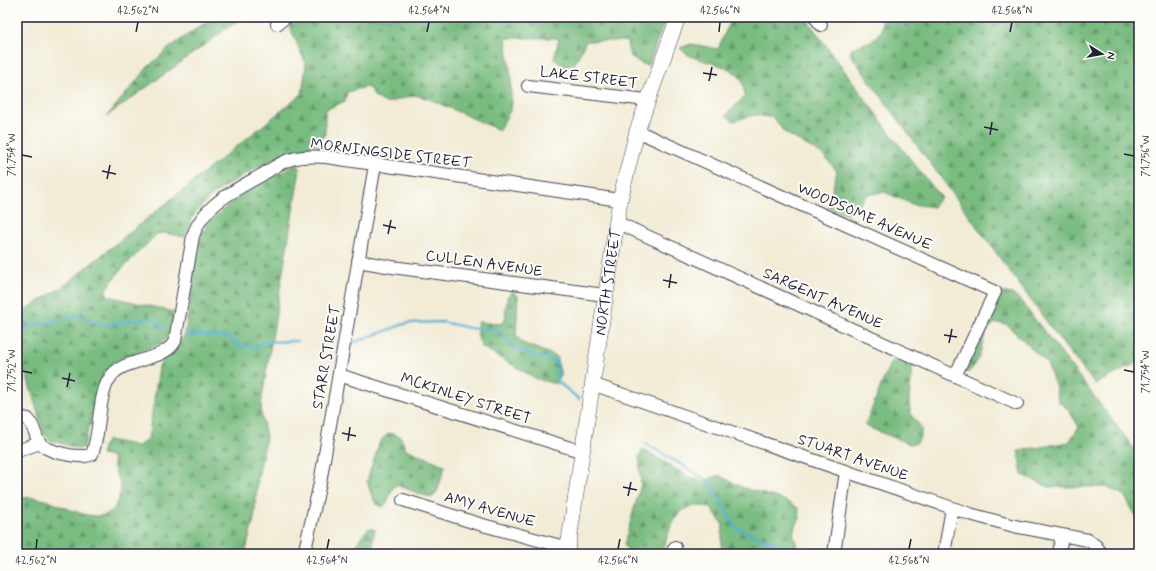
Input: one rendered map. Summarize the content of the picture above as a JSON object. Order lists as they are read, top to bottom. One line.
{"streets":{"main road":["NORTH STREET"],"street":["LAKE STREET","MORNINGSIDE STREET","WOODSOME AVENUE","CULLEN AVENUE","SARGENT AVENUE","STARR STREET","MCKINLEY STREET","STUART AVENUE","AMY AVENUE"]},"crossings":[["LAKE STREET","NORTH STREET"],["MORNINGSIDE STREET","NORTH STREET"],["MORNINGSIDE STREET","STARR STREET"],["WOODSOME AVENUE","NORTH STREET"],["WOODSOME AVENUE","SARGENT AVENUE"],["CULLEN AVENUE","NORTH STREET"],["CULLEN AVENUE","STARR STREET"],["NORTH STREET","SARGENT AVENUE"],["NORTH STREET","MCKINLEY STREET"],["NORTH STREET","STUART AVENUE"],["NORTH STREET","AMY AVENUE"],["STARR STREET","MCKINLEY STREET"]],"north":"right","coordinates":["42.562°N","42.564°N","42.566°N","42.568°N","71.754°W","71.756°W","71.752°W"]}
